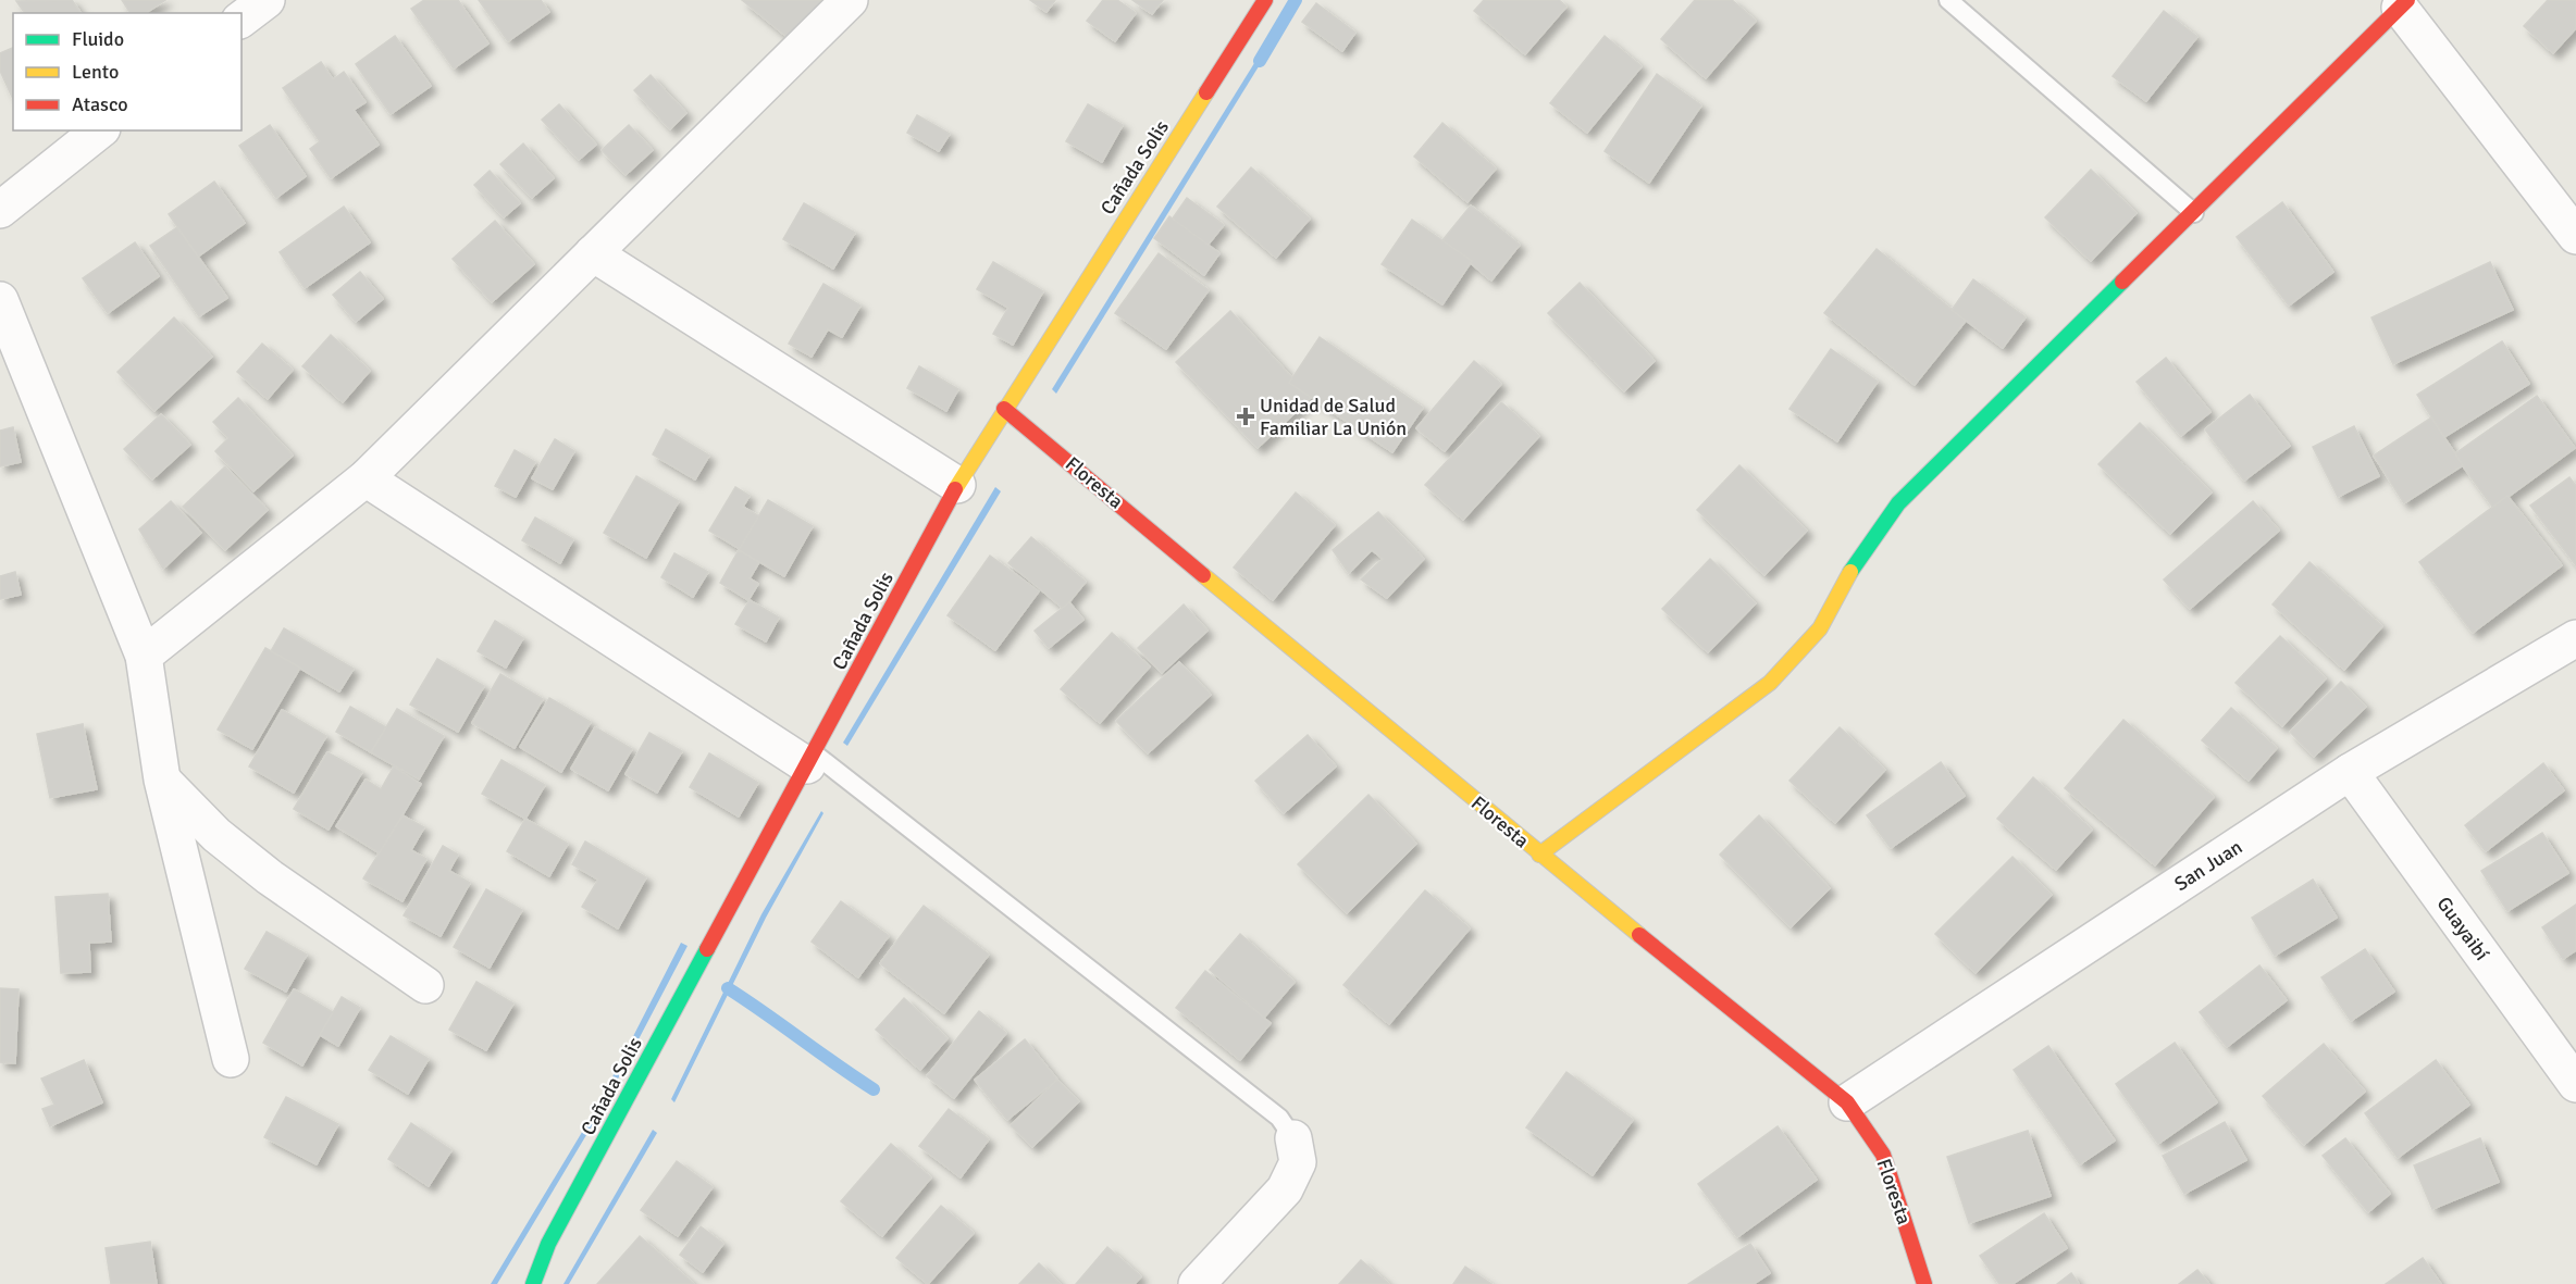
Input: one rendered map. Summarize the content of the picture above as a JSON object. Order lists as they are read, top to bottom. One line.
{"streets":{"street":["Cañada Solis","Floresta","San Juan","Guayaibí"]},"crossings":[["Cañada Solis","Floresta"],["Floresta","San Juan"],["San Juan","Guayaibí"]],"places":{"health":["Unidad de Salud Familiar La Unión"]},"legend":["Fluido","Lento","Atasco"]}
